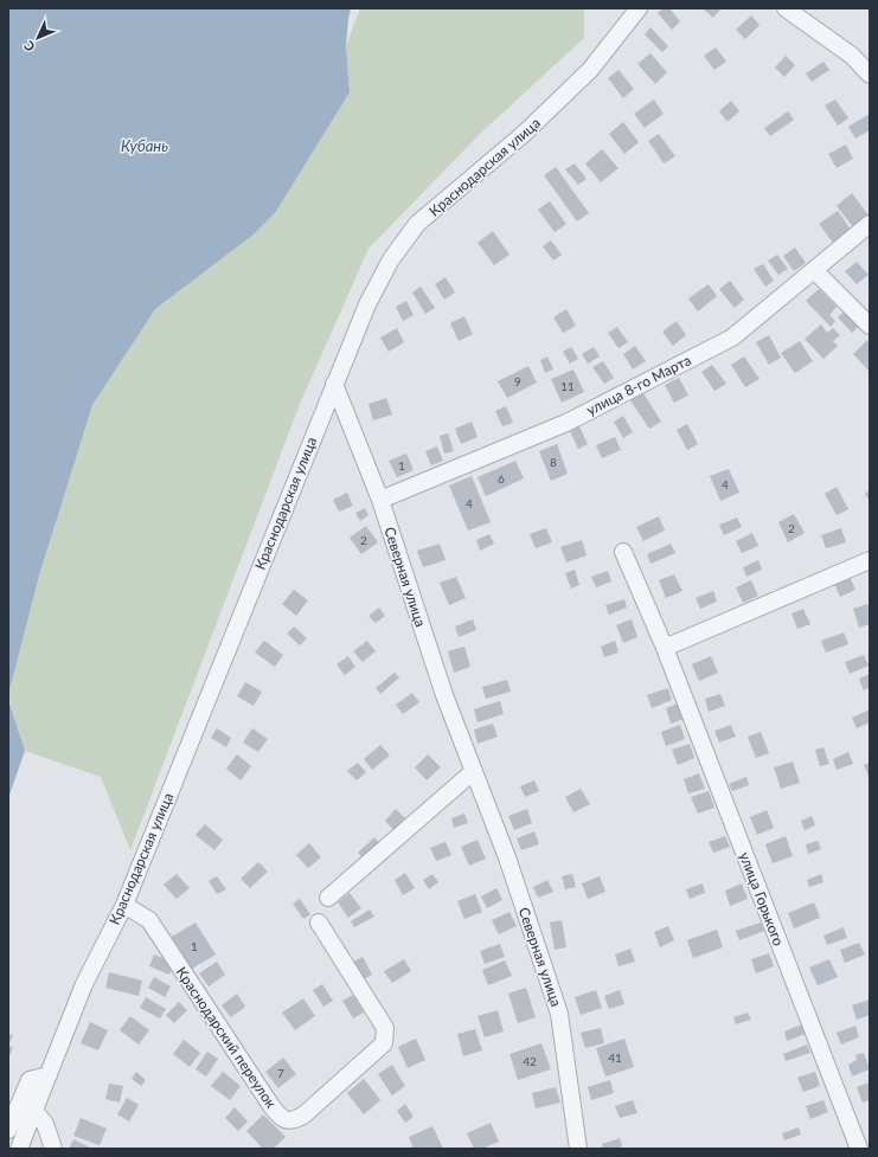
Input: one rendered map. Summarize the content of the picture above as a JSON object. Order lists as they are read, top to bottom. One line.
{"streets":{"street":["Краснодарская улица","улица 8-го Марта","Северная улица","улица Горького","Краснодарский переулок"]},"crossings":[["Краснодарская улица","Северная улица"],["Краснодарская улица","Краснодарский переулок"],["улица 8-го Марта","Северная улица"]],"water":["Кубань"],"house_numbers":["9","11","8","1","6","4","4","2","2","1","41","42","7"],"north":"bottom left"}
